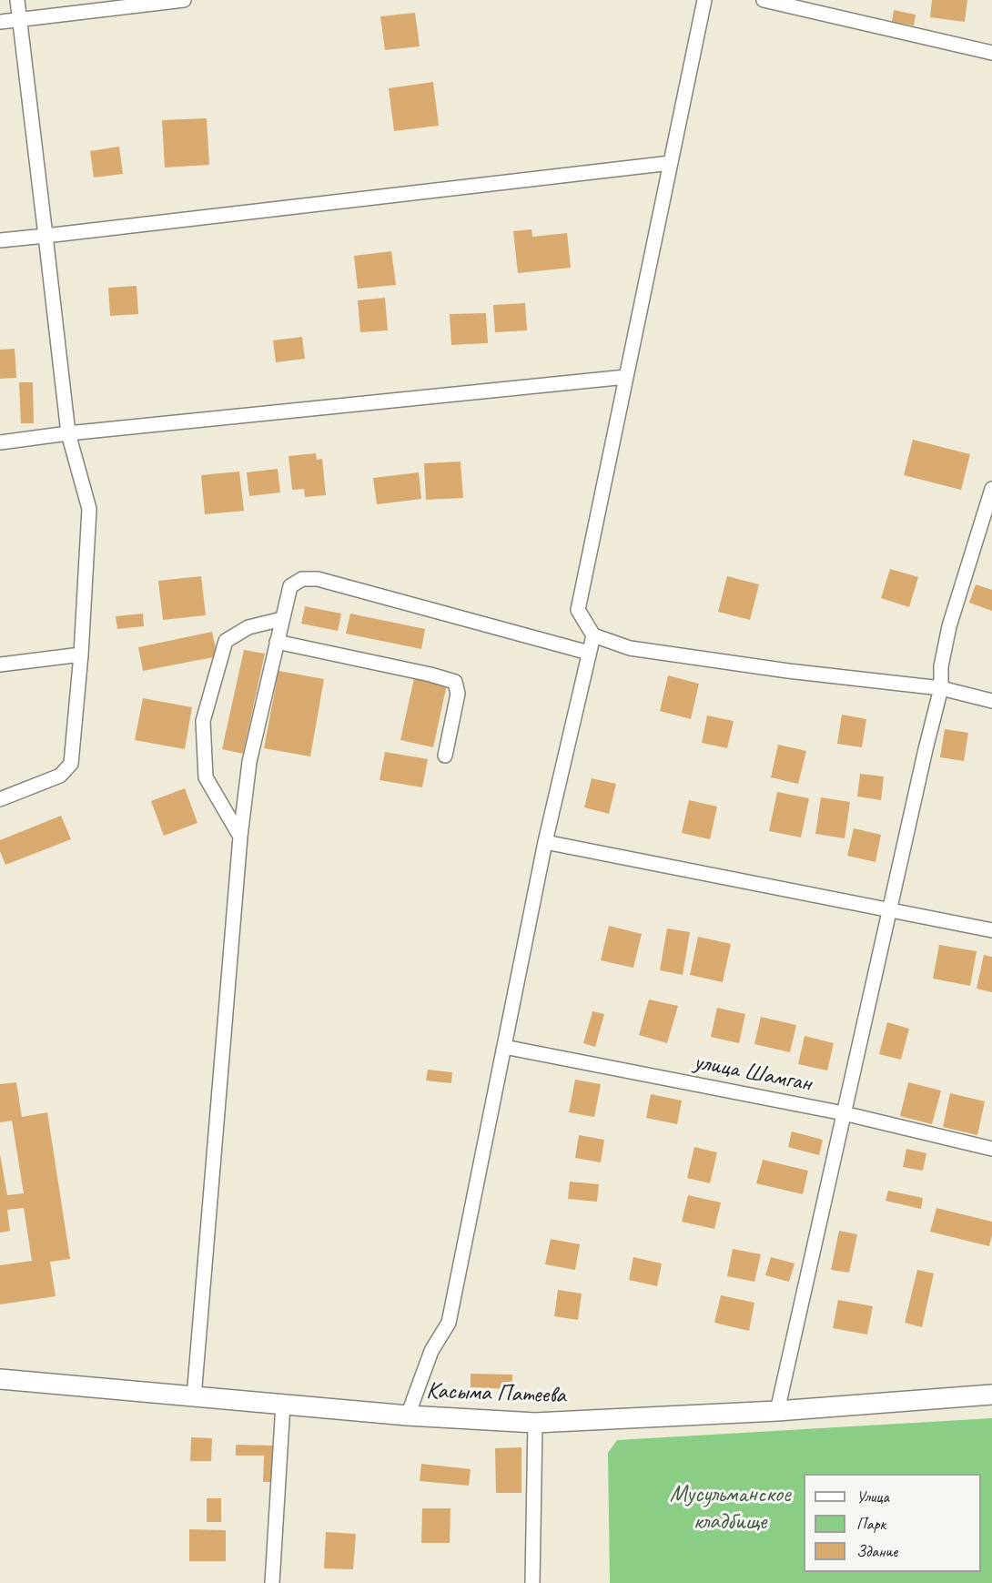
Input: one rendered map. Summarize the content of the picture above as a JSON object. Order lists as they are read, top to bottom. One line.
{"streets":{"main road":["Касыма Патеева"],"street":["улица Шамган"]},"parks":["Мусульманское кладбище"],"legend":["Улица","Парк","Здание"]}
